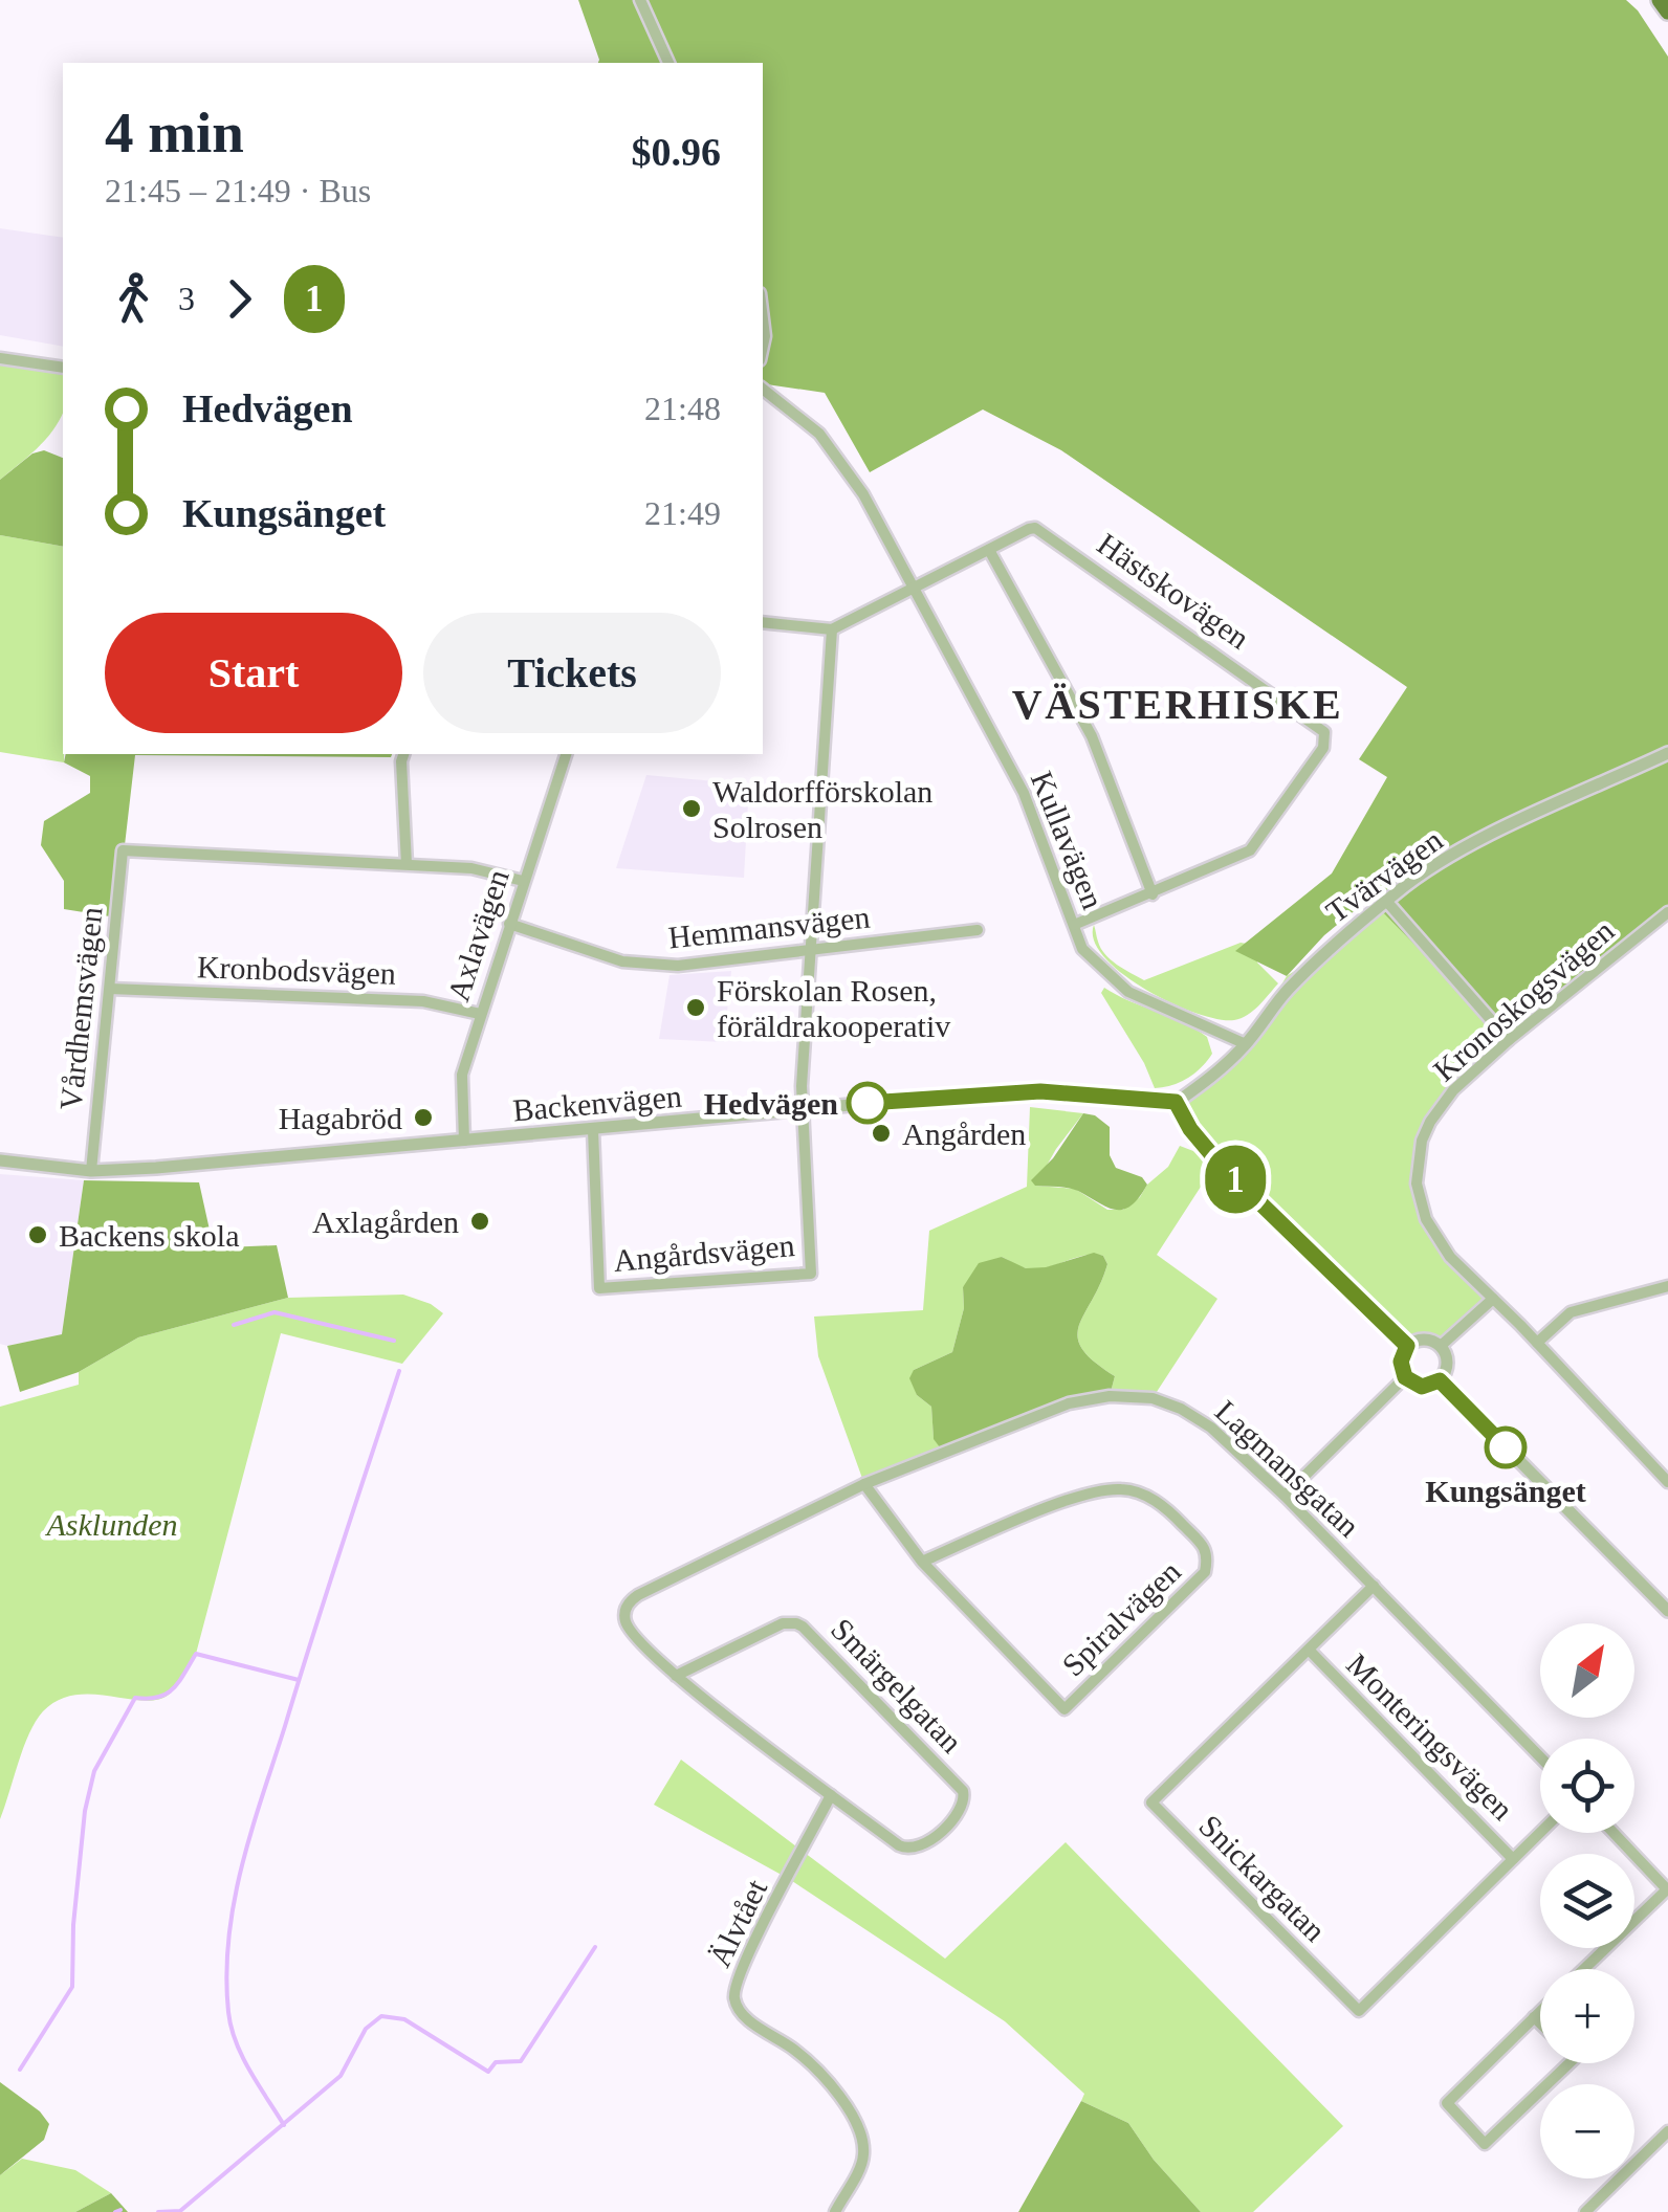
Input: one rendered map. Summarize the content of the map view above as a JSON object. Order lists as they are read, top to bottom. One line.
{"streets":{"street":["Hästskovägen","Kullavägen","Tvärvägen","Hemmansvägen","Axlavägen","Kronbodsvägen","Kronoskogsvägen","Vårdhemsvägen","Backenvägen","Angårdsvägen","Lagmansgatan","Spiralvägen","Smärgelgatan","Monteringsvägen","Snickargatan","Älvtået"]},"crossings":[["Hästskovägen","Kullavägen"],["Kullavägen","Tvärvägen"],["Tvärvägen","Backenvägen"],["Hemmansvägen","Axlavägen"],["Axlavägen","Kronbodsvägen"],["Axlavägen","Backenvägen"],["Kronbodsvägen","Vårdhemsvägen"],["Vårdhemsvägen","Backenvägen"],["Backenvägen","Angårdsvägen"],["Lagmansgatan","Spiralvägen"],["Lagmansgatan","Smärgelgatan"],["Lagmansgatan","Snickargatan"],["Smärgelgatan","Älvtået"],["Monteringsvägen","Snickargatan"]],"districts":["VÄSTERHISKE"],"parks":["Asklunden"],"places":["Waldorfförskolan Solrosen","Förskolan Rosen, föräldrakooperativ","Hedvägen","Hagabröd","Angården","Axlagården","Backens skola","Kungsänget"],"lines":["bus line 1"],"north":"top right","page":{"on_map":"1","heading":["4 min","21:45 – 21:49 · Bus","$0.96"],"legs":["3","1"],"list":[{"name":"Hedvägen","value":"21:48"},{"name":"Kungsänget","value":"21:49"}],"buttons":["Start","Tickets"],"map_buttons":["+","−"]}}
